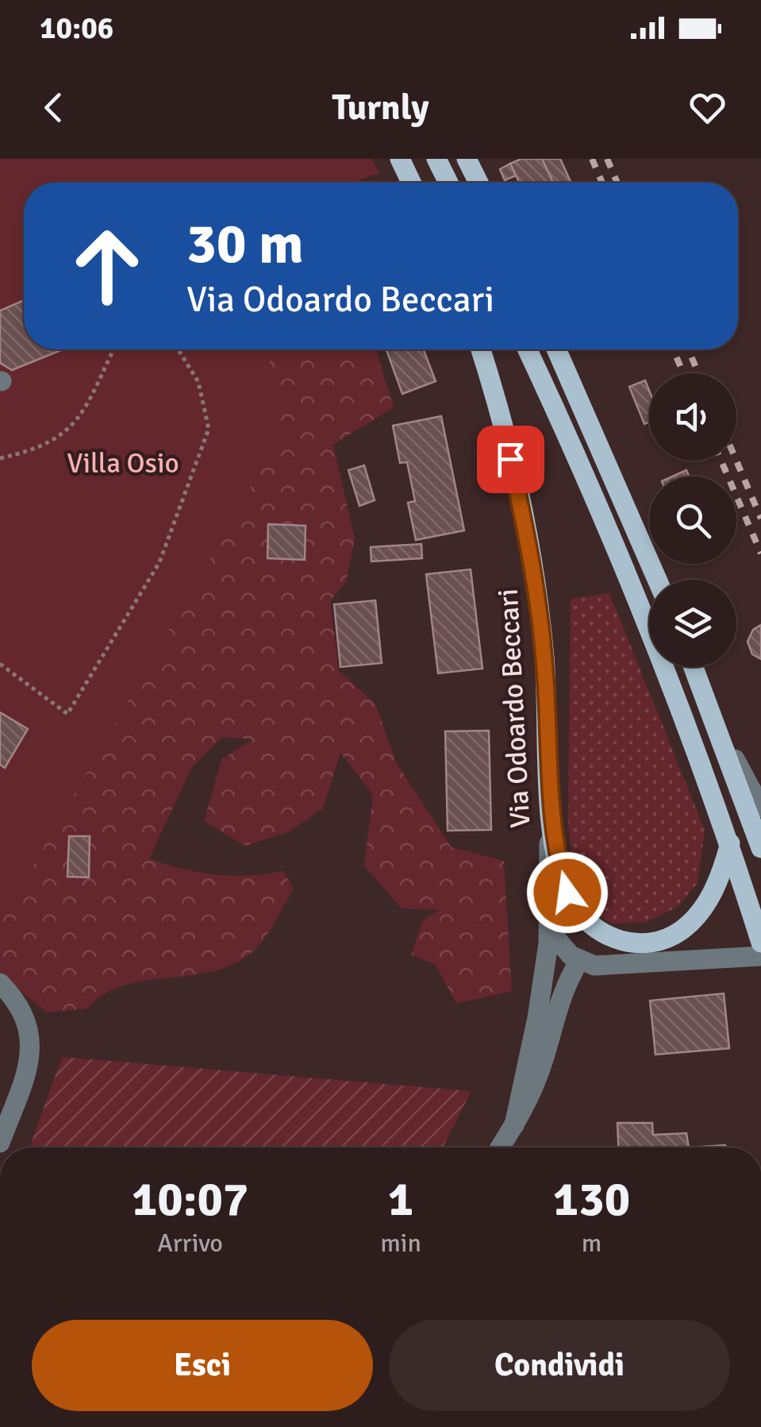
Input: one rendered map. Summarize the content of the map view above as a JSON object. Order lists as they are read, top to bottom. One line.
{"streets":{"main road":["Via Odoardo Beccari"]},"parks":["Villa Osio"],"page":{"status":"10:06","header":"Turnly","turn":["30 m","Via Odoardo Beccari"],"eta":["10:07","Arrivo","1","min","130","m"],"buttons":["Esci","Condividi"]}}
